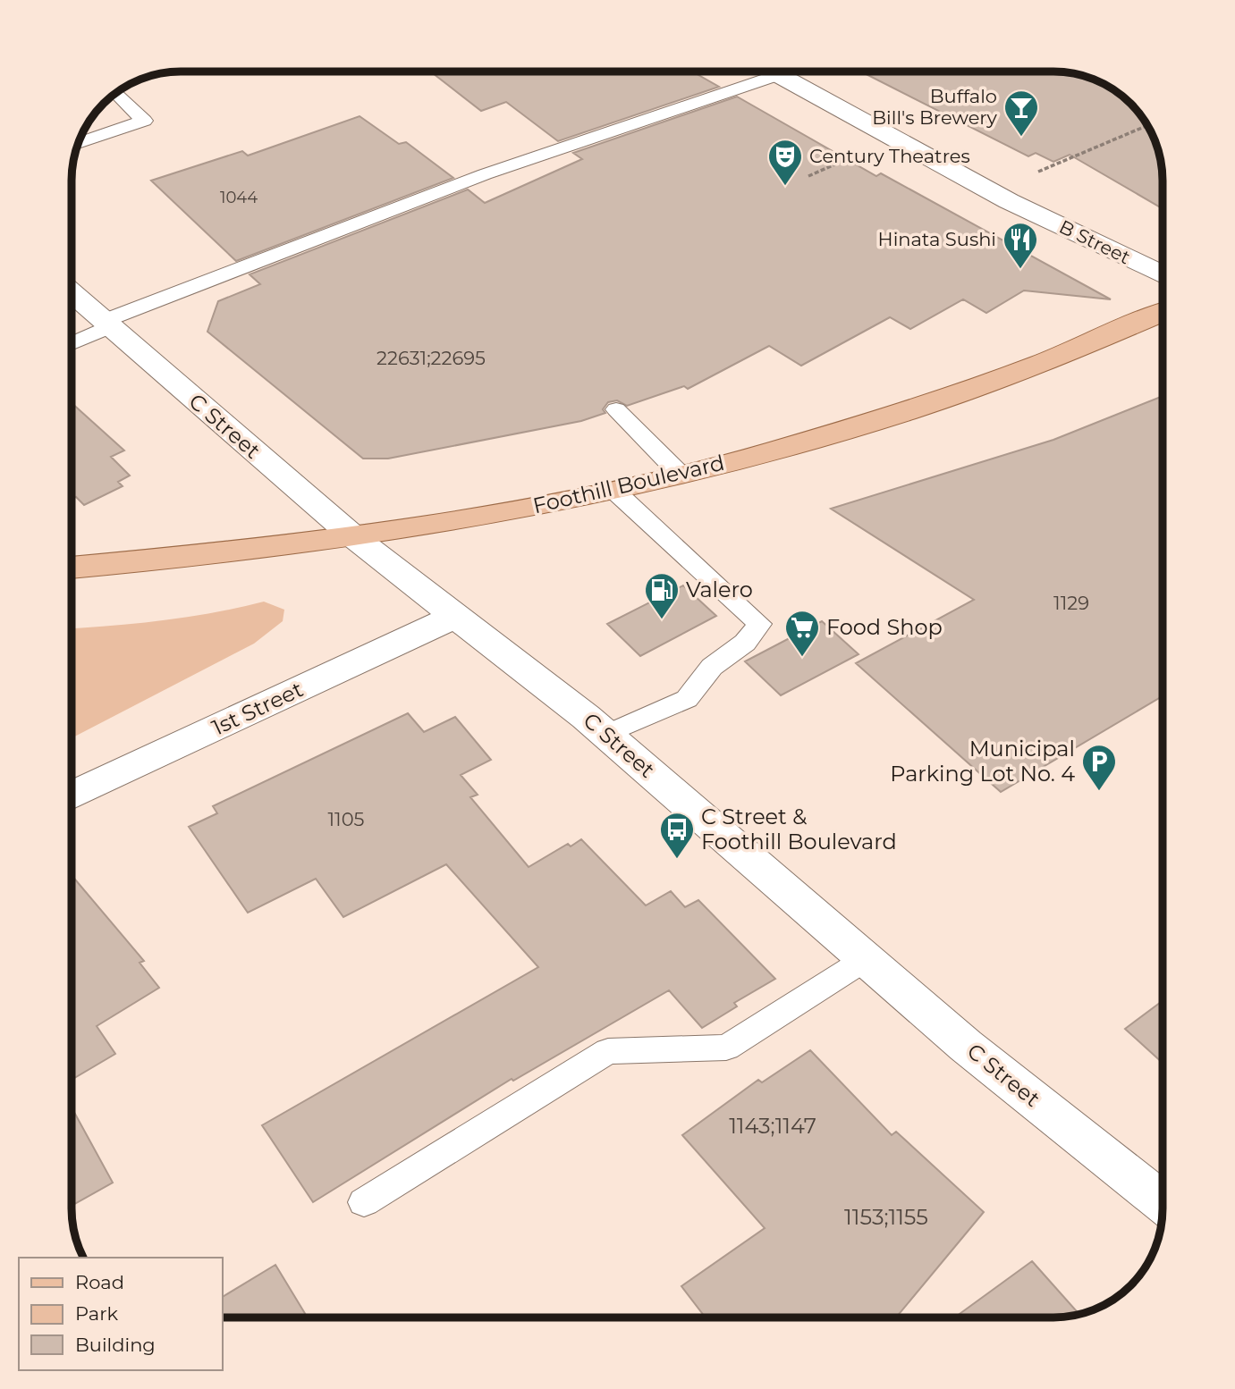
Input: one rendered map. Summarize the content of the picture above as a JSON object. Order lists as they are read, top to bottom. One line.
{"streets":{"main road":["Foothill Boulevard"],"street":["B Street","C Street","1st Street"]},"crossings":[["C Street","Foothill Boulevard"],["C Street","1st Street"]],"places":{"bar":["Buffalo Bill's Brewery"],"theatre":["Century Theatres"],"restaurant":["Hinata Sushi"],"fuel station":["Valero"],"supermarket":["Food Shop"],"parking":["Municipal Parking Lot No. 4"],"bus stop":["C Street & Foothill Boulevard"]},"house_numbers":["1044","22631;22695","1129","1105","1143;1147","1153;1155"],"legend":["Road","Park","Building"]}
